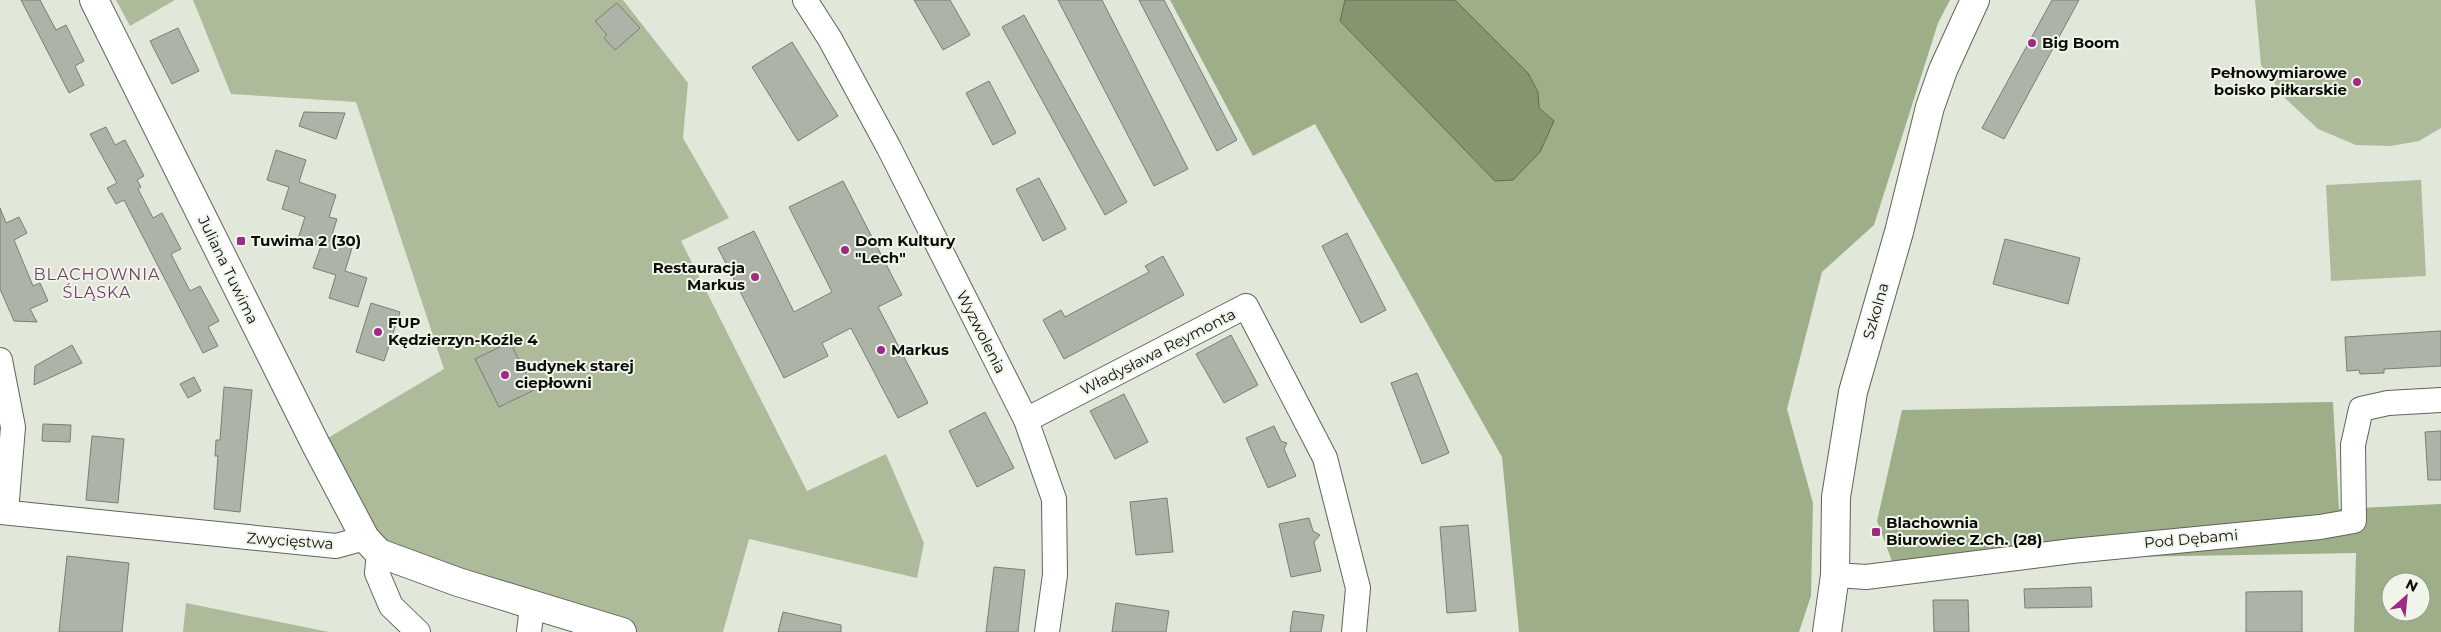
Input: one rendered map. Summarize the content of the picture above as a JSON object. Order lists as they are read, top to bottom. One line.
{"streets":{"street":["Juliana Tuwima","Szkolna","Wyzwolenia","Władysława Reymonta","Pod Dębami","Zwycięstwa"]},"crossings":[["Juliana Tuwima","Zwycięstwa"],["Szkolna","Pod Dębami"],["Wyzwolenia","Władysława Reymonta"]],"districts":["BLACHOWNIA ŚLĄSKA"],"places":{"other":["Big Boom","Pełnowymiarowe boisko piłkarskie","Dom Kultury \"Lech\"","Restauracja Markus","FUP Kędzierzyn-Koźle 4","Markus","Budynek starej ciepłowni"],"transit":["Tuwima 2 (30)","Blachownia Biurowiec Z.Ch. (28)"]},"north":"top right"}
